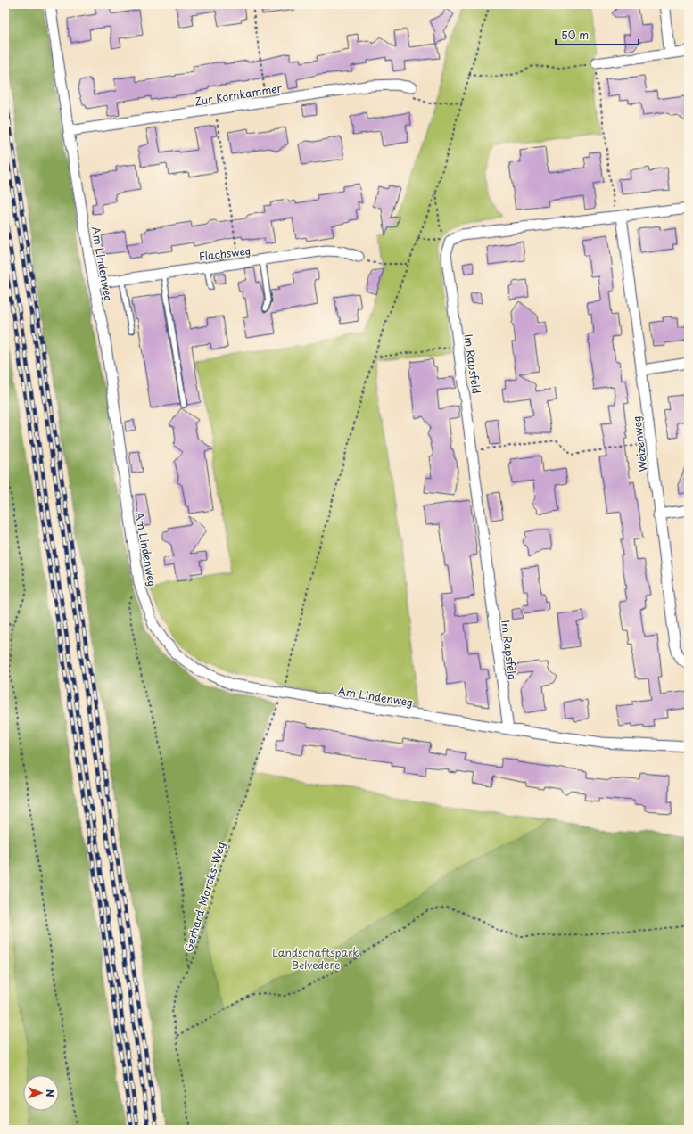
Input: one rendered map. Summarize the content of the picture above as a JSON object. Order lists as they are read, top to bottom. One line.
{"streets":{"street":["Zur Kornkammer","Flachsweg","Am Lindenweg","Im Rapsfeld","Weizenweg"],"path":["Gerhard-Marcks-Weg"]},"crossings":[["Zur Kornkammer","Am Lindenweg"],["Flachsweg","Am Lindenweg"],["Am Lindenweg","Im Rapsfeld"],["Am Lindenweg","Gerhard-Marcks-Weg"]],"parks":["Landschaftspark Belvedere"],"scale_bar":"50 m","north":"right"}
